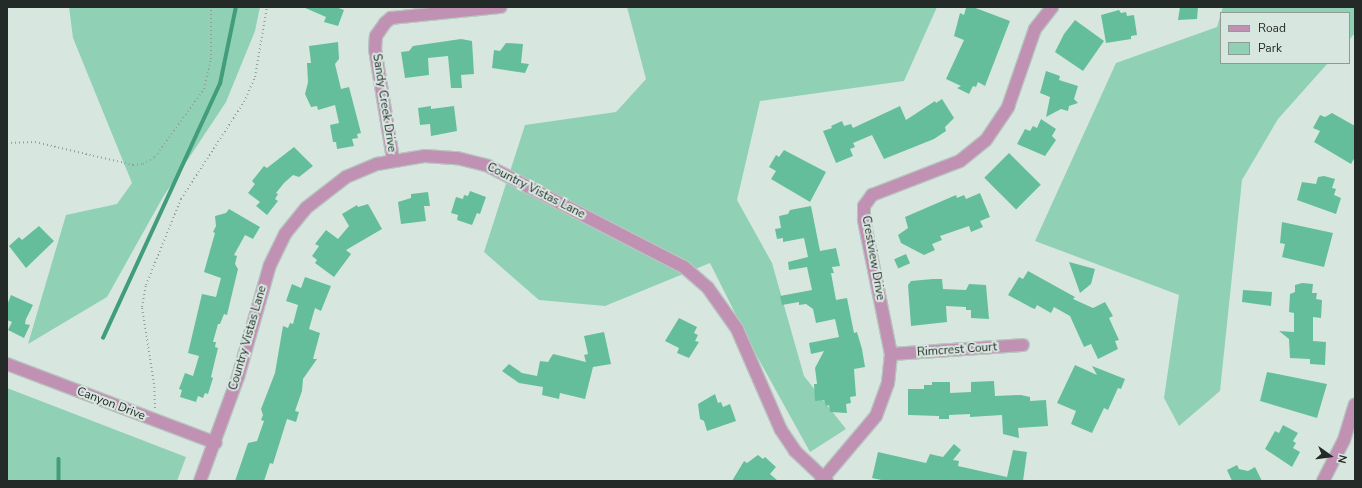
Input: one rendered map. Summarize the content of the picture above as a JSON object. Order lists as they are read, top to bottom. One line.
{"streets":{"street":["Sandy Creek Drive","Country Vistas Lane","Crestview Drive","Rimcrest Court","Canyon Drive"]},"crossings":[["Sandy Creek Drive","Country Vistas Lane"],["Country Vistas Lane","Crestview Drive"],["Country Vistas Lane","Canyon Drive"],["Crestview Drive","Rimcrest Court"]],"legend":["Road","Park"],"north":"right"}
